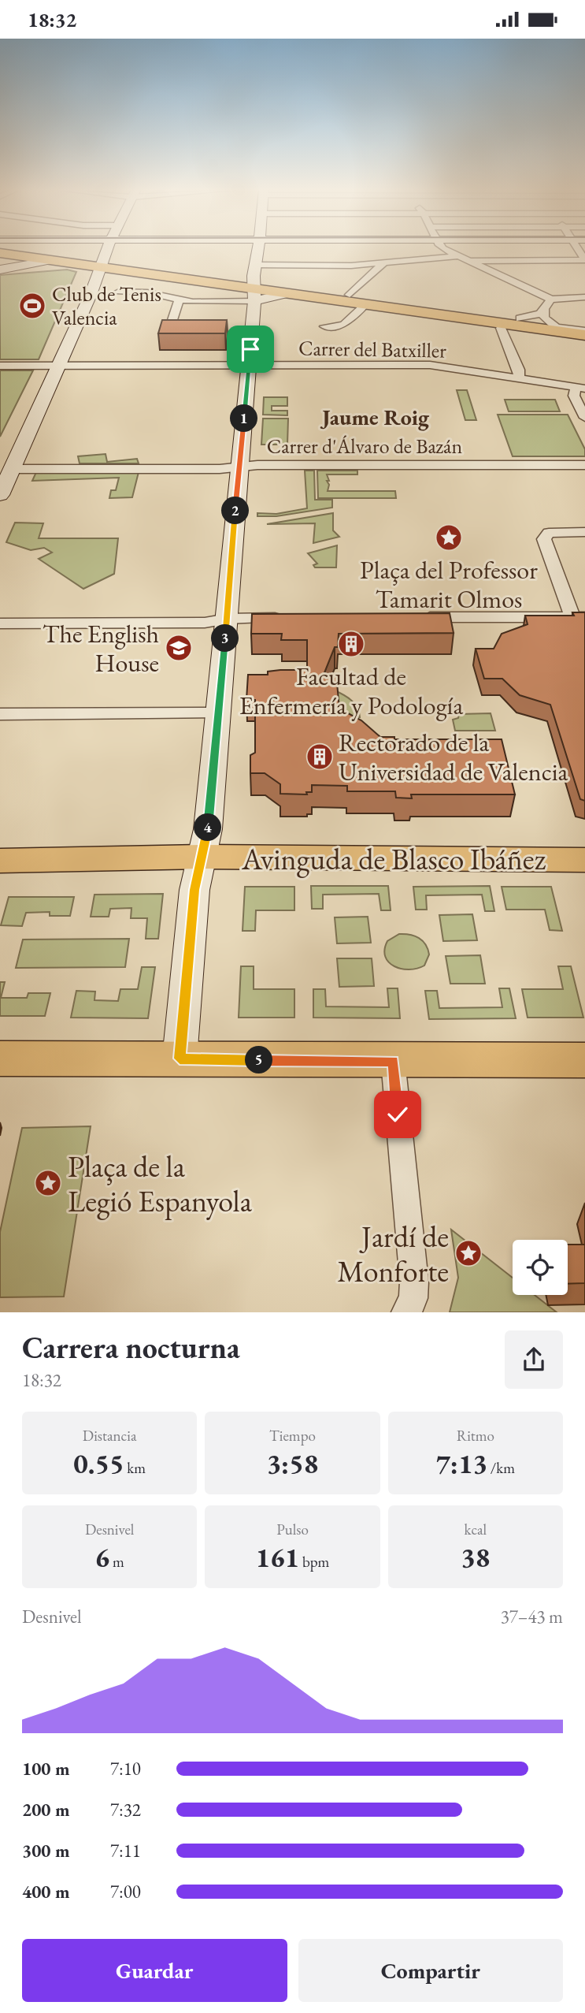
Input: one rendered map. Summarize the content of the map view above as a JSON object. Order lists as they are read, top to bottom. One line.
{"streets":{"main road":["Avinguda de Blasco Ibáñez"],"street":["Carrer del Batxiller","Carrer d'Álvaro de Bazán"]},"districts":["Jaume Roig"],"places":{"sports":["Club de Tenis Valencia"],"place":["Plaça del Professor Tamarit Olmos","Plaça de la Legió Espanyola","Jardí de Monforte"],"building":["Facultad de Enfermería y Podología","Rectorado de la Universidad de Valencia"],"school or university":["The English House"]},"page":{"status":"18:32","pins":["1","2","3","4","5"],"heading":["Carrera nocturna","18:32"],"stats":[["Distancia","0.55 km"],["Tiempo","3:58"],["Ritmo","7:13 /km"],["Desnivel","6 m"],["Pulso","161 bpm"],["kcal","38"]],"chart":["Desnivel","37–43 m"],"list":[{"name":"100 m","note":"7:10"},{"name":"200 m","note":"7:32"},{"name":"300 m","note":"7:11"},{"name":"400 m","note":"7:00"}],"buttons":["Guardar","Compartir"]}}
